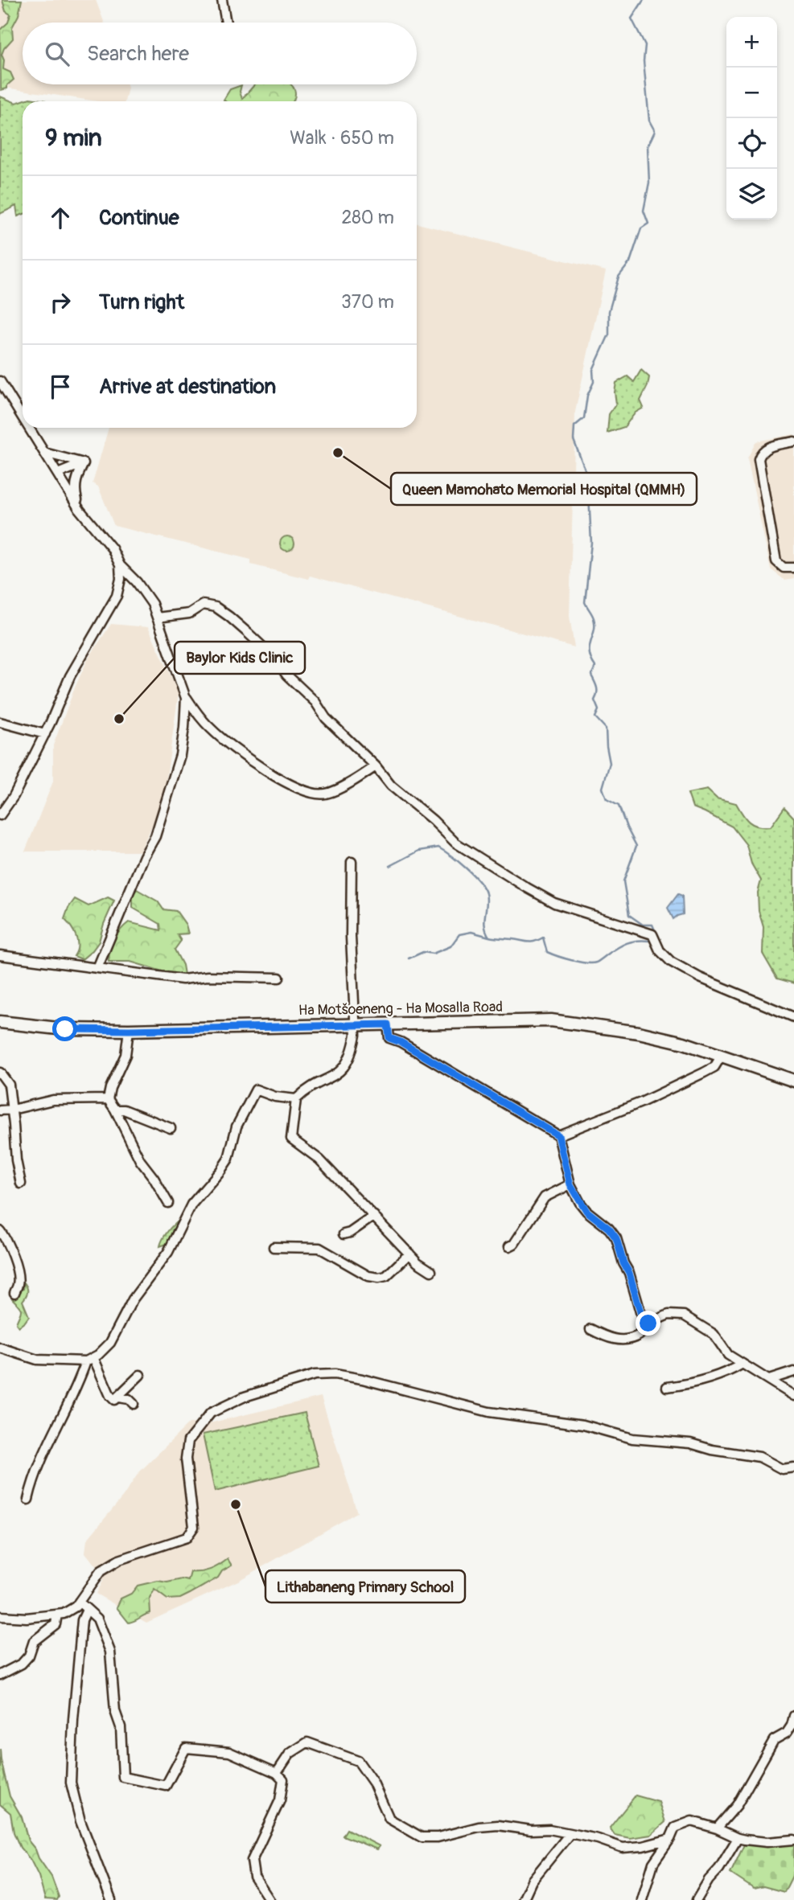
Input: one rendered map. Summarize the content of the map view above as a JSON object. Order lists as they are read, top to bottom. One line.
{"streets":{"main road":["Ha Motšoeneng - Ha Mosalla Road"]},"places":["Queen Mamohato Memorial Hospital (QMMH)","Baylor Kids Clinic","Lithabaneng Primary School"],"page":{"map_buttons":["+","−"],"search":"Search here","heading":["9 min","Walk · 650 m"],"list":[["Continue","280 m"],["Turn right","370 m"],"Arrive at destination"]}}
